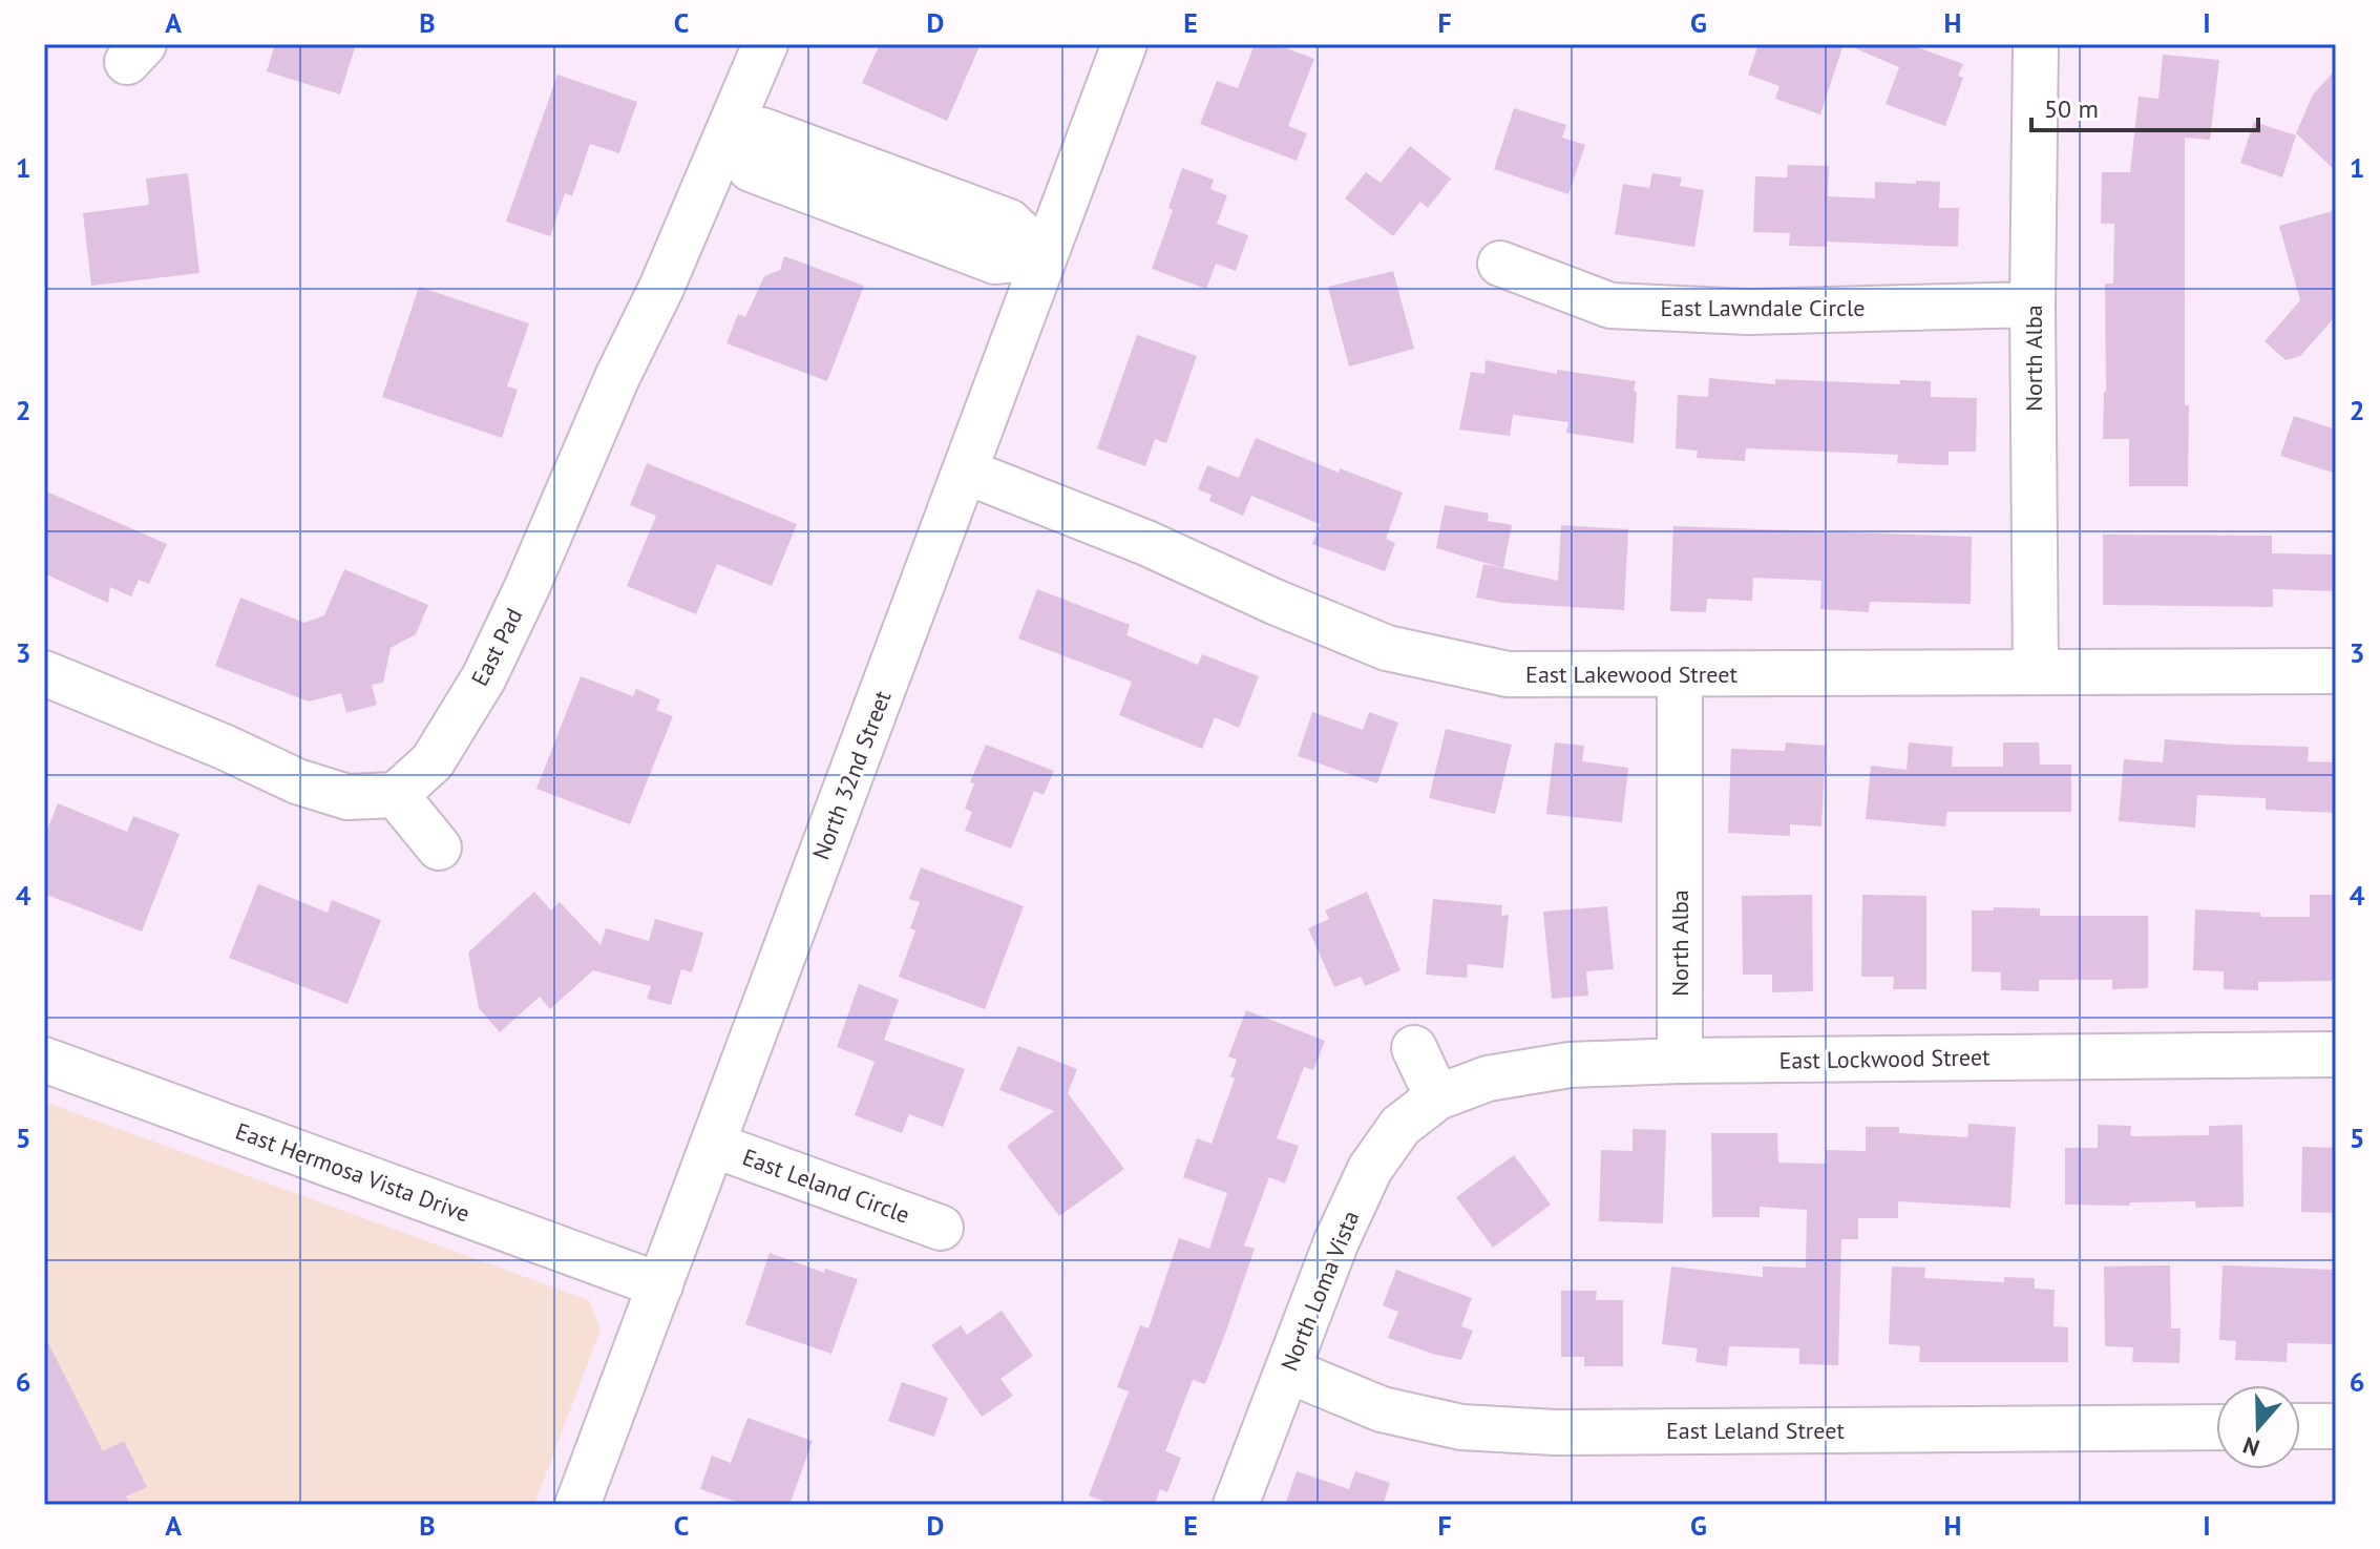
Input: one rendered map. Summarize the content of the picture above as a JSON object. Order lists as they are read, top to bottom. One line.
{"streets":{"street":["East Lawndale Circle","North Alba","East Pad","East Lakewood Street","North 32nd Street","East Lockwood Street","East Hermosa Vista Drive","East Leland Circle","North Loma Vista","East Leland Street"]},"crossings":[["East Lawndale Circle","North Alba"],["North Alba","East Lakewood Street"],["North Alba","East Lockwood Street"],["East Lakewood Street","North 32nd Street"],["North 32nd Street","East Hermosa Vista Drive"],["North 32nd Street","East Leland Circle"],["East Lockwood Street","North Loma Vista"],["North Loma Vista","East Leland Street"]],"scale_bar":"50 m","north":"bottom","grid":{"columns":["A","B","C","D","E","F","G","H","I"],"rows":["1","2","3","4","5","6"]}}
